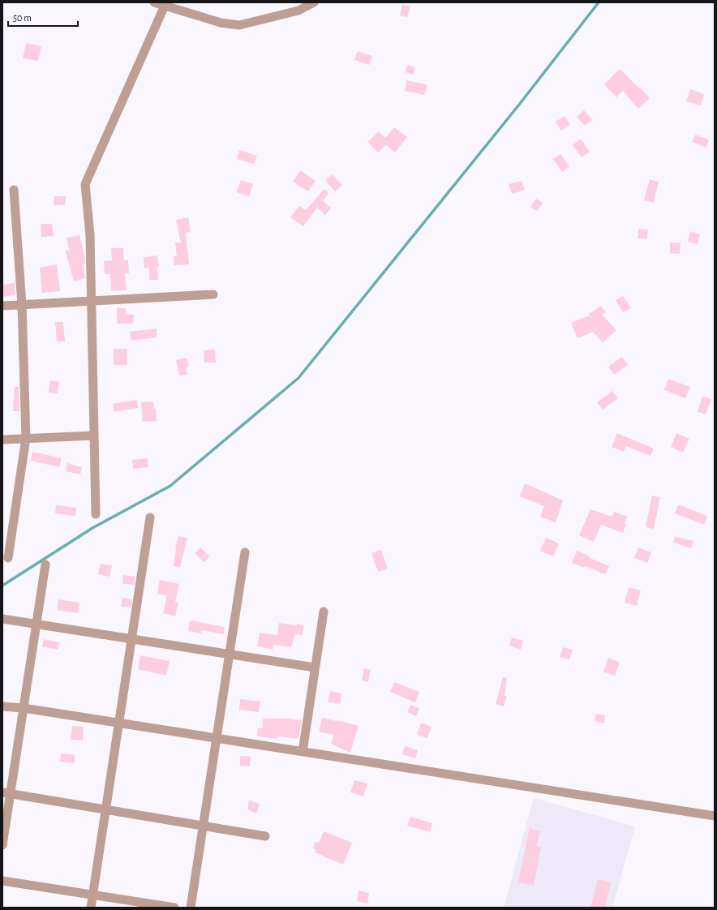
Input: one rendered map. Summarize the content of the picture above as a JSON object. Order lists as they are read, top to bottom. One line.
{"scale_bar":"50 m"}
